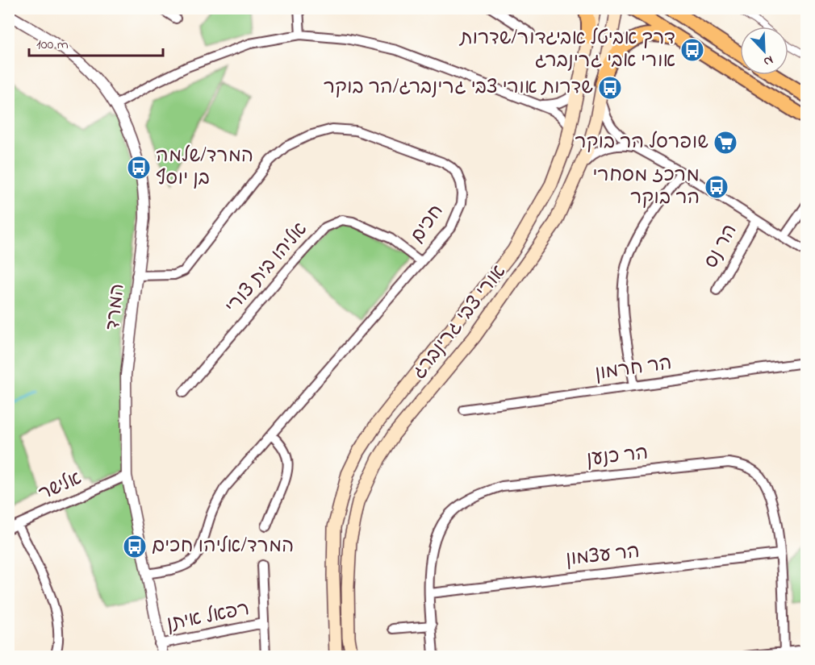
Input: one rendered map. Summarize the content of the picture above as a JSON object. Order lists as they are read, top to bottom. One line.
{"streets":{"main road":["אורי צבי גרינברג"],"street":["חכים","הר נס","אליהו בית צורי","המרד","הר חרמון","הר כנען","אלישר","הר עצמון","רפאל איתן"]},"crossings":[["חכים","אליהו בית צורי"],["חכים","המרד"],["המרד","אלישר"],["המרד","רפאל איתן"],["הר כנען","הר עצמון"]],"places":{"bus stop":["דרך אביטל אביגדור/שדרות אורי אבי גרינברג","שדרות אורי צבי גרינברג/הר בוקר","המרד/שלמה בן יוסף","מרכז מסחרי הר בוקר","המרד/אליהו חכים"],"supermarket":["שופרסל הר בוקר"]},"scale_bar":"100 m","north":"bottom right"}
